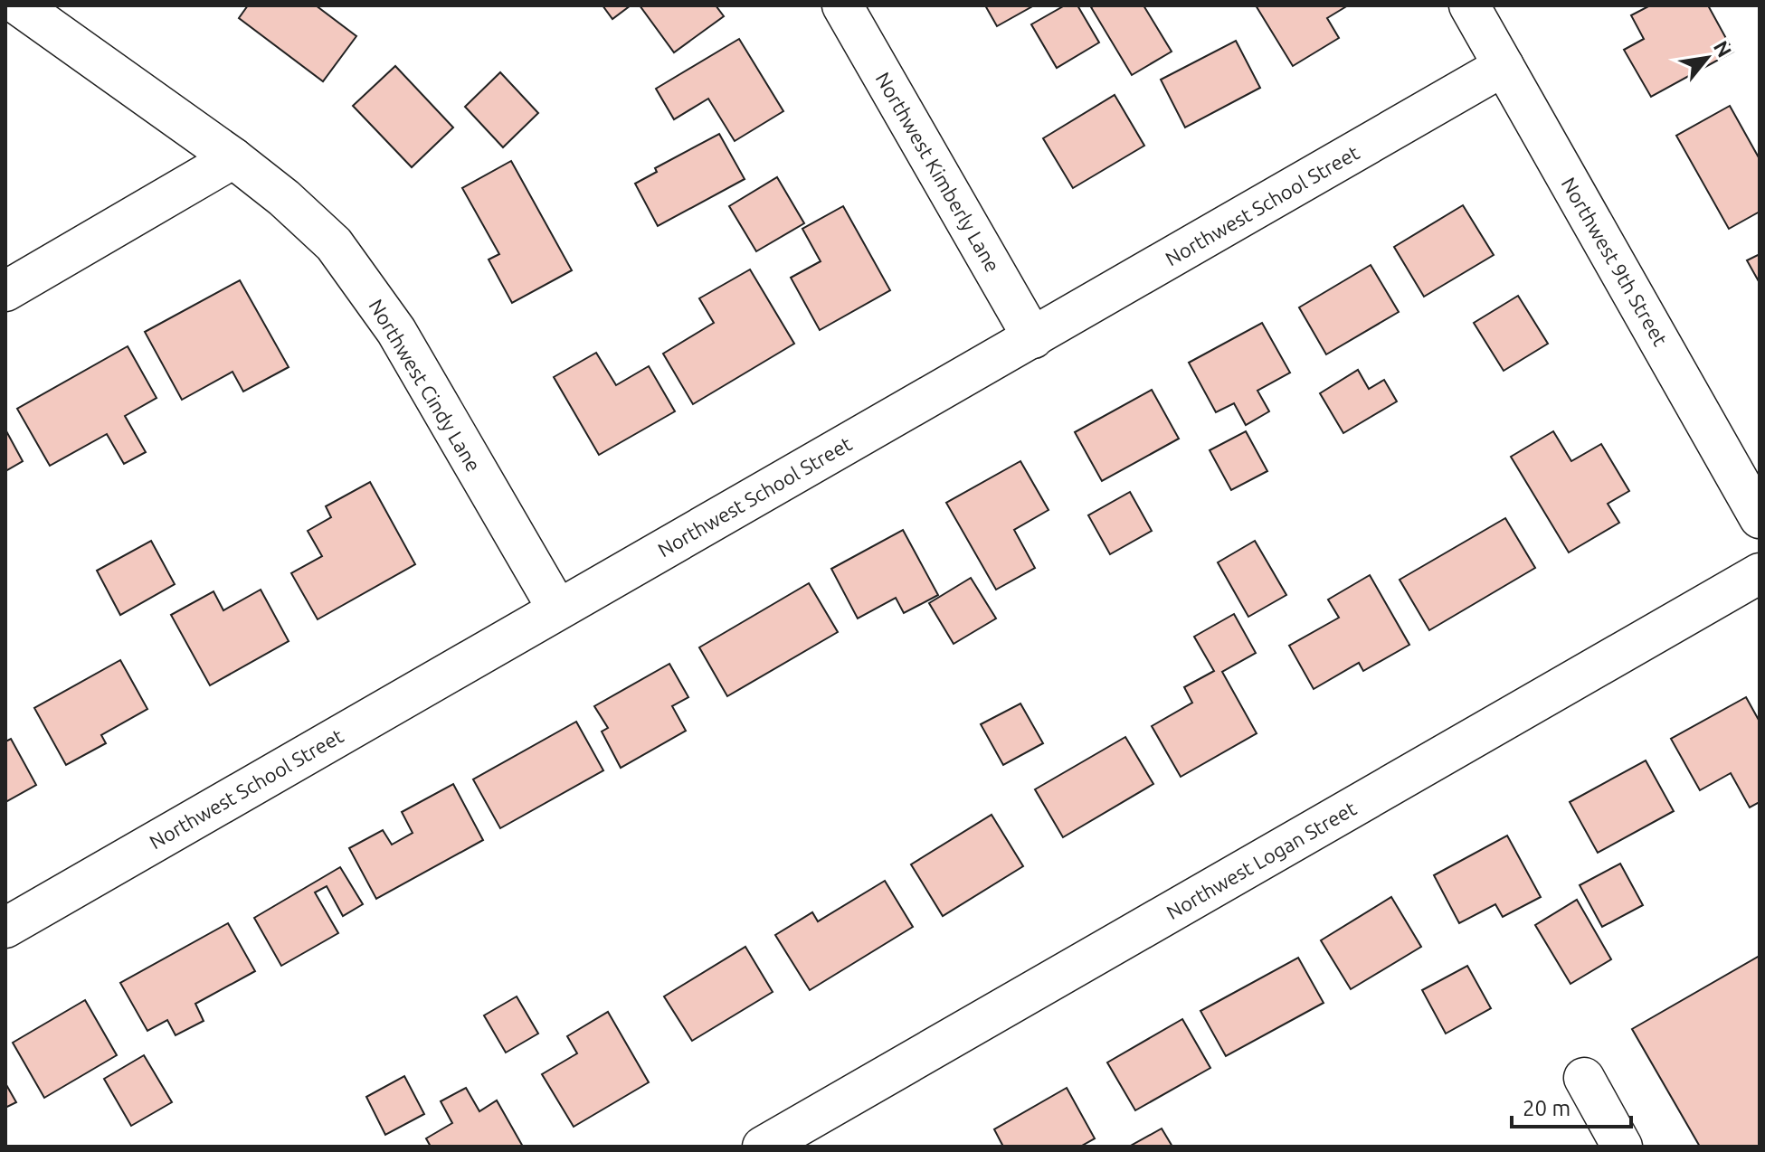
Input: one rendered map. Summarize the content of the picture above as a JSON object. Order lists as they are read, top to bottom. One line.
{"streets":{"street":["Northwest Kimberly Lane","Northwest School Street","Northwest 9th Street","Northwest Cindy Lane","Northwest Logan Street"]},"crossings":[["Northwest Kimberly Lane","Northwest School Street"],["Northwest School Street","Northwest 9th Street"],["Northwest School Street","Northwest Cindy Lane"]],"scale_bar":"20 m","north":"top right"}
